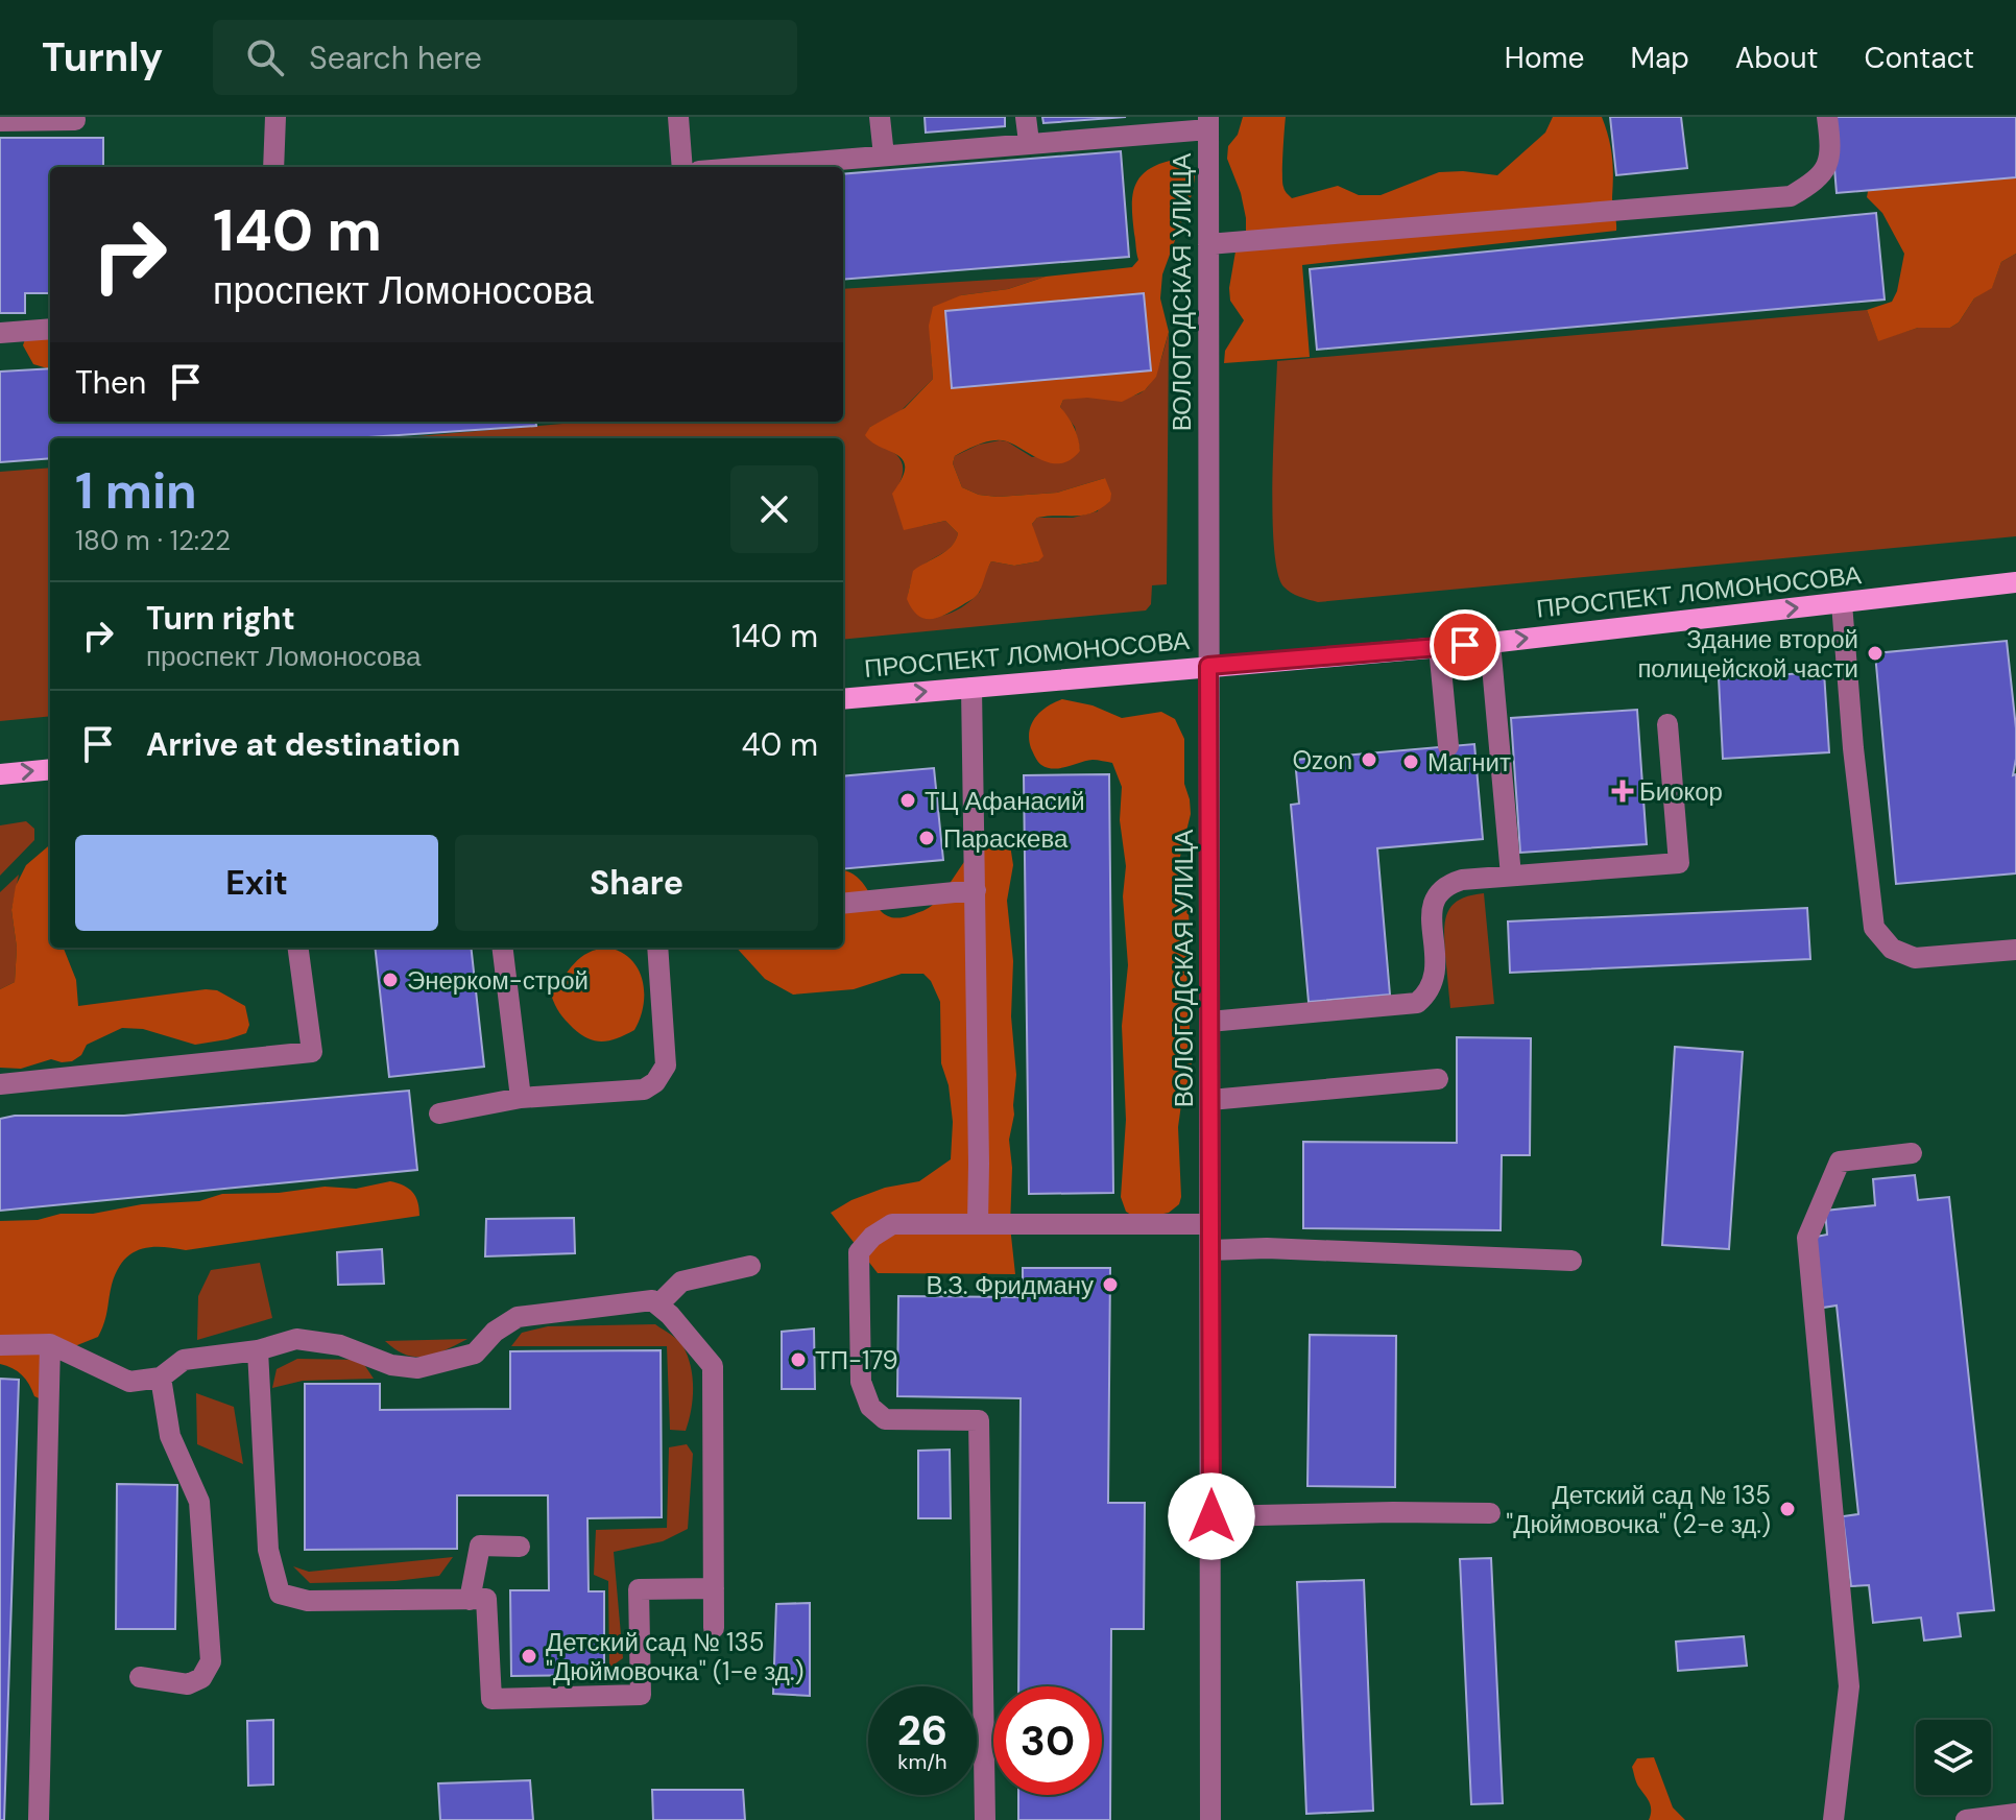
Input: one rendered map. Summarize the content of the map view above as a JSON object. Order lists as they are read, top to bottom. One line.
{"streets":{"main road":["ПРОСПЕКТ ЛОМОНОСОВА"],"street":["ВОЛОГОДСКАЯ УЛИЦА"]},"crossings":[["ВОЛОГОДСКАЯ УЛИЦА","ПРОСПЕКТ ЛОМОНОСОВА"]],"one_way":["ПРОСПЕКТ ЛОМОНОСОВА"],"places":{"other":["Здание второй полицейской части","Ozon","Магнит","ТЦ Афанасий","Параскева","Энерком-строй","В.З. Фридману","ТП-179","Детский сад № 135 \"Дюймовочка\" (2-е зд.)","Детский сад № 135 \"Дюймовочка\" (1-е зд.)"],"health":["Биокор"]},"page":{"header":"Turnly","search":"Search here","nav":["Home","Map","About","Contact"],"turn":["140 m","проспект Ломоносова"],"then":"Then","heading":["1 min","180 m · 12:22"],"list":[{"name":"Turn right","note":"проспект Ломоносова","value":"140 m"},{"name":"Arrive at destination","value":"40 m"}],"buttons":["Exit","Share"],"speed":"26 km/h","limit":"30"}}
